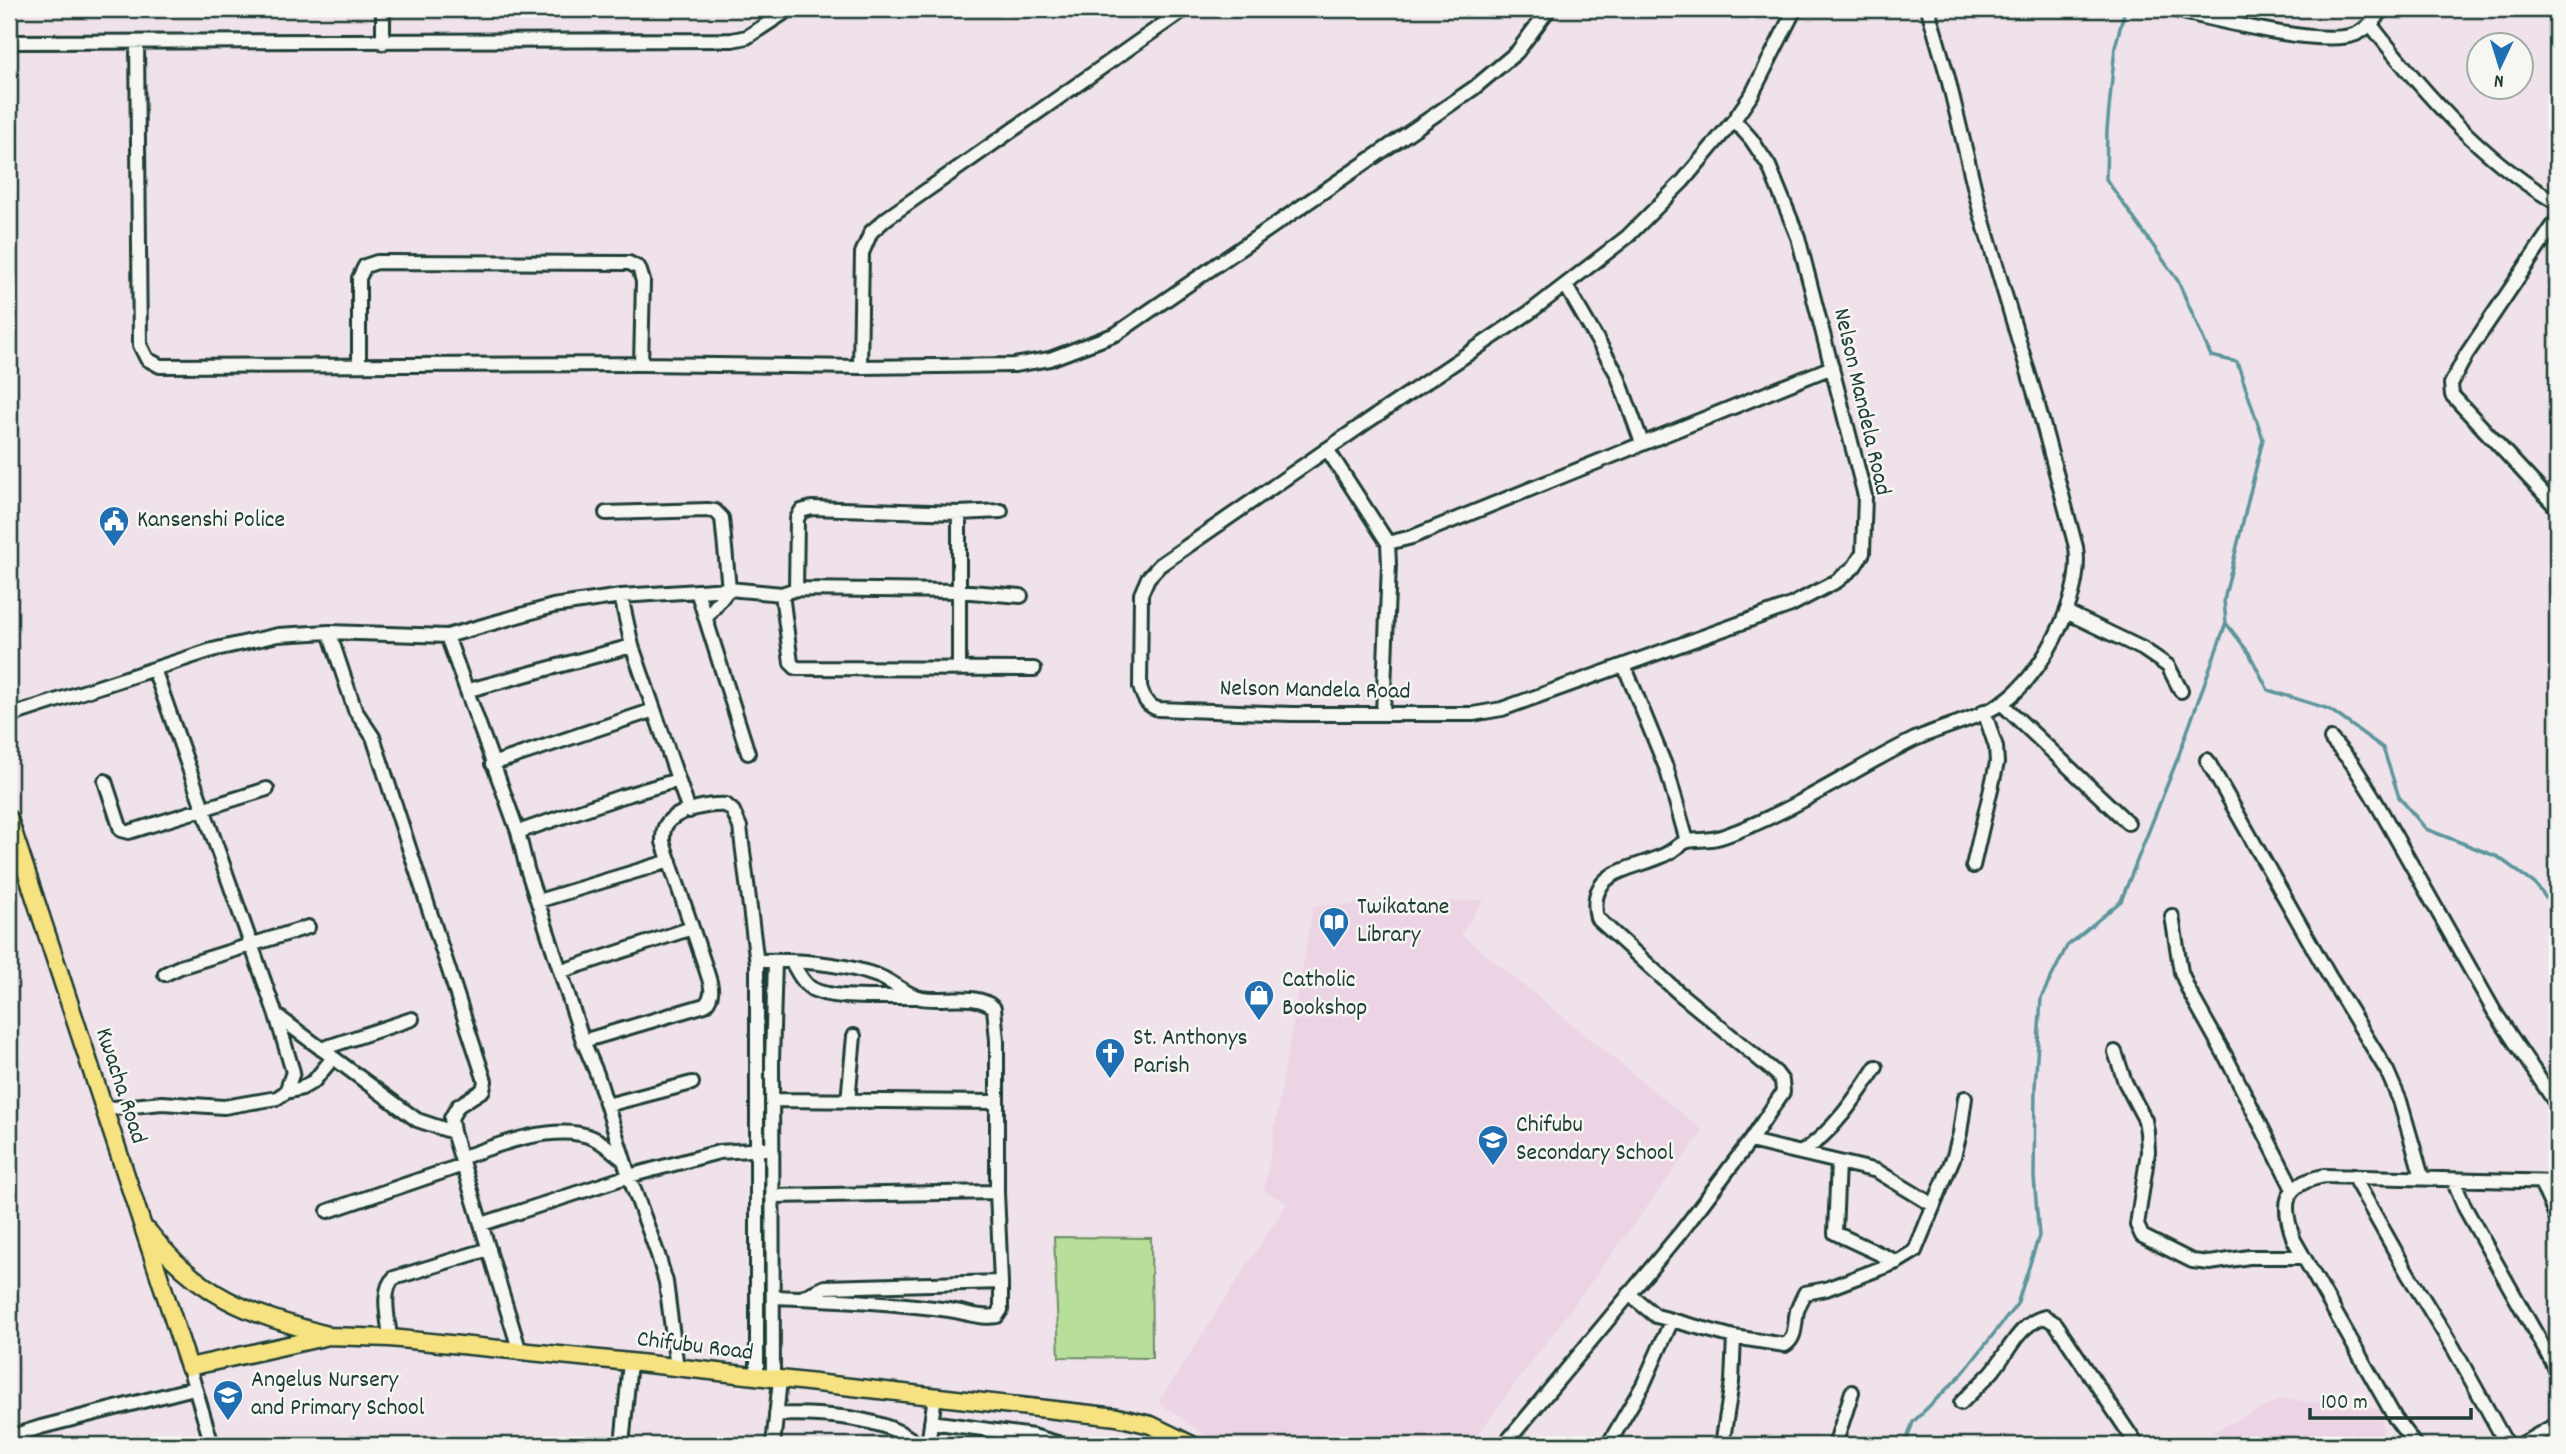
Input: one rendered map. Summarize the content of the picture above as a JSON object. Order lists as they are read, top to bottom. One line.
{"streets":{"main road":["Kwacha Road","Chifubu Road"],"street":["Nelson Mandela Road"]},"crossings":[["Kwacha Road","Chifubu Road"]],"places":{"public building":["Kansenshi Police"],"library":["Twikatane Library"],"shop":["Catholic Bookshop"],"church":["St. Anthonys Parish"],"school or university":["Chifubu Secondary School","Angelus Nursery and Primary School"]},"scale_bar":"100 m","north":"bottom"}
